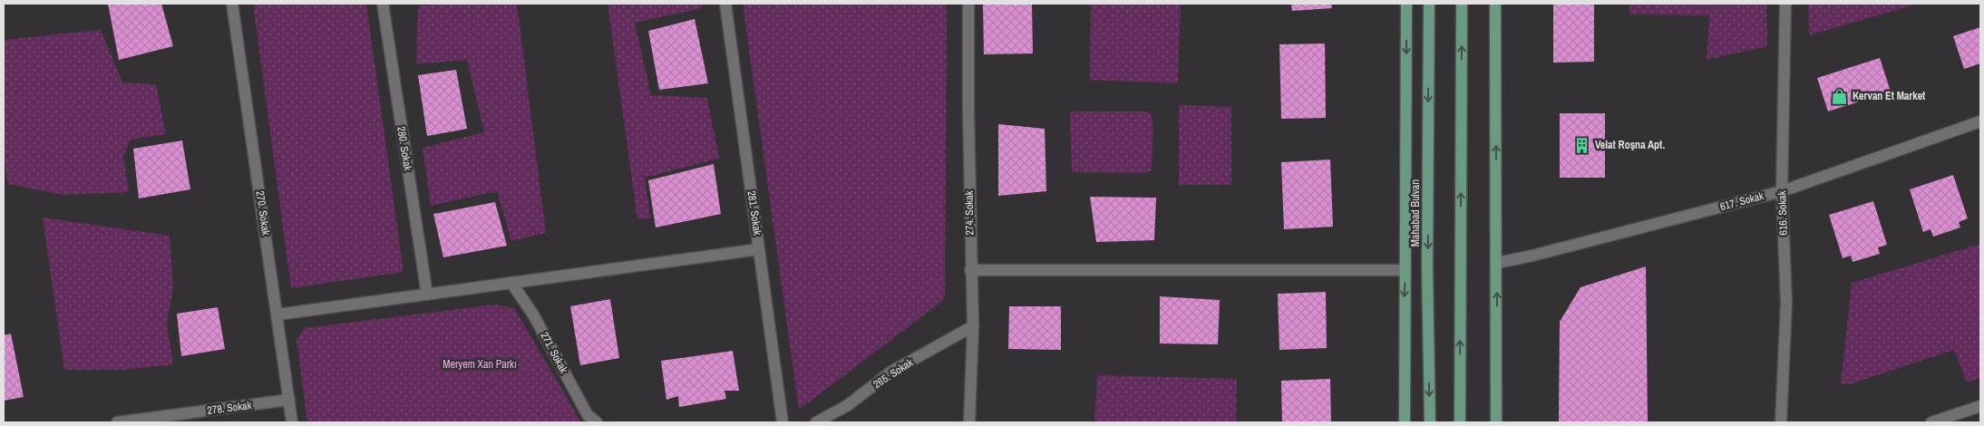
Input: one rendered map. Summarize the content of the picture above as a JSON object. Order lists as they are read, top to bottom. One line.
{"streets":{"main road":["Mahabad Bulvarı"],"street":["280. Sokak","617. Sokak","270. Sokak","281. Sokak","274. Sokak","616. Sokak","271. Sokak","265. Sokak","278. Sokak"]},"crossings":[["617. Sokak","616. Sokak"],["270. Sokak","278. Sokak"],["274. Sokak","265. Sokak"]],"parks":["Meryem Xan Parkı"],"places":{"shop":["Kervan Et Market"],"building":["Velat Roşna Apt."]}}
